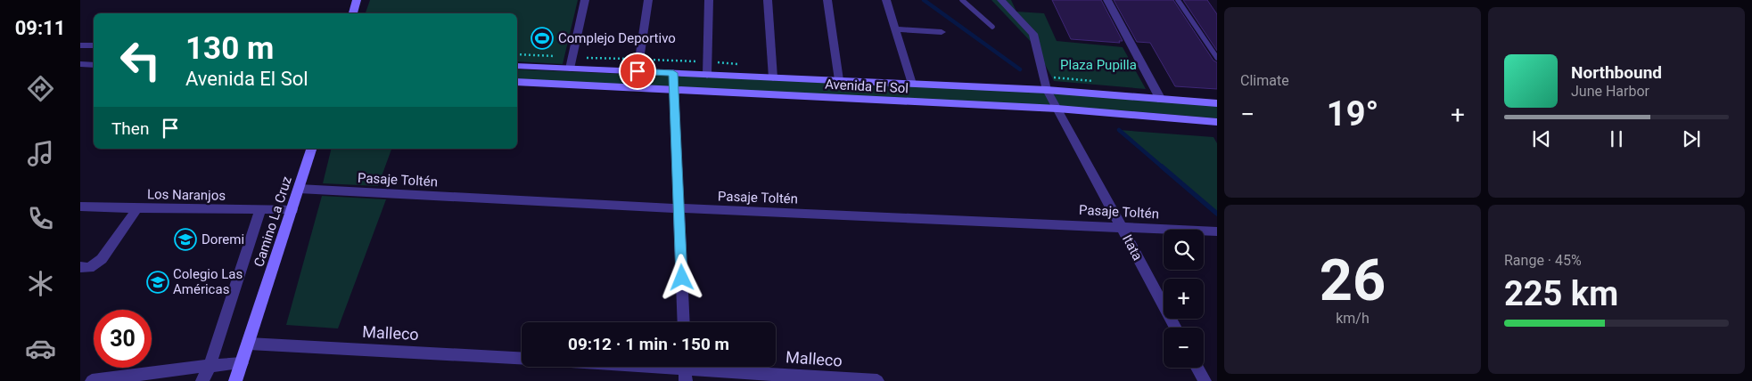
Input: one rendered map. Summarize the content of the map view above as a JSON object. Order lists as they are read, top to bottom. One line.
{"streets":{"main road":["Avenida El Sol","Camino La Cruz"],"street":["Pasaje Toltén","Los Naranjos","Itata","Malleco"]},"crossings":[["Avenida El Sol","Itata"],["Pasaje Toltén","Camino La Cruz"],["Pasaje Toltén","Itata"],["Los Naranjos","Camino La Cruz"],["Camino La Cruz","Malleco"]],"parks":["Plaza Pupilla"],"places":{"sports":["Complejo Deportivo"],"school or university":["Doremi","Colegio Las Américas"]},"page":{"tabs":"09:11","tile":["Climate",["26","km/h"],["Range · 45%","225 km"]],"turn":["130 m","Avenida El Sol"],"song":["Northbound","June Harbor"],"heat":["−","19°","+"],"then":"Then","map_buttons":["+","−"],"limit":"30","trip":"09:12 · 1 min · 150 m"}}
